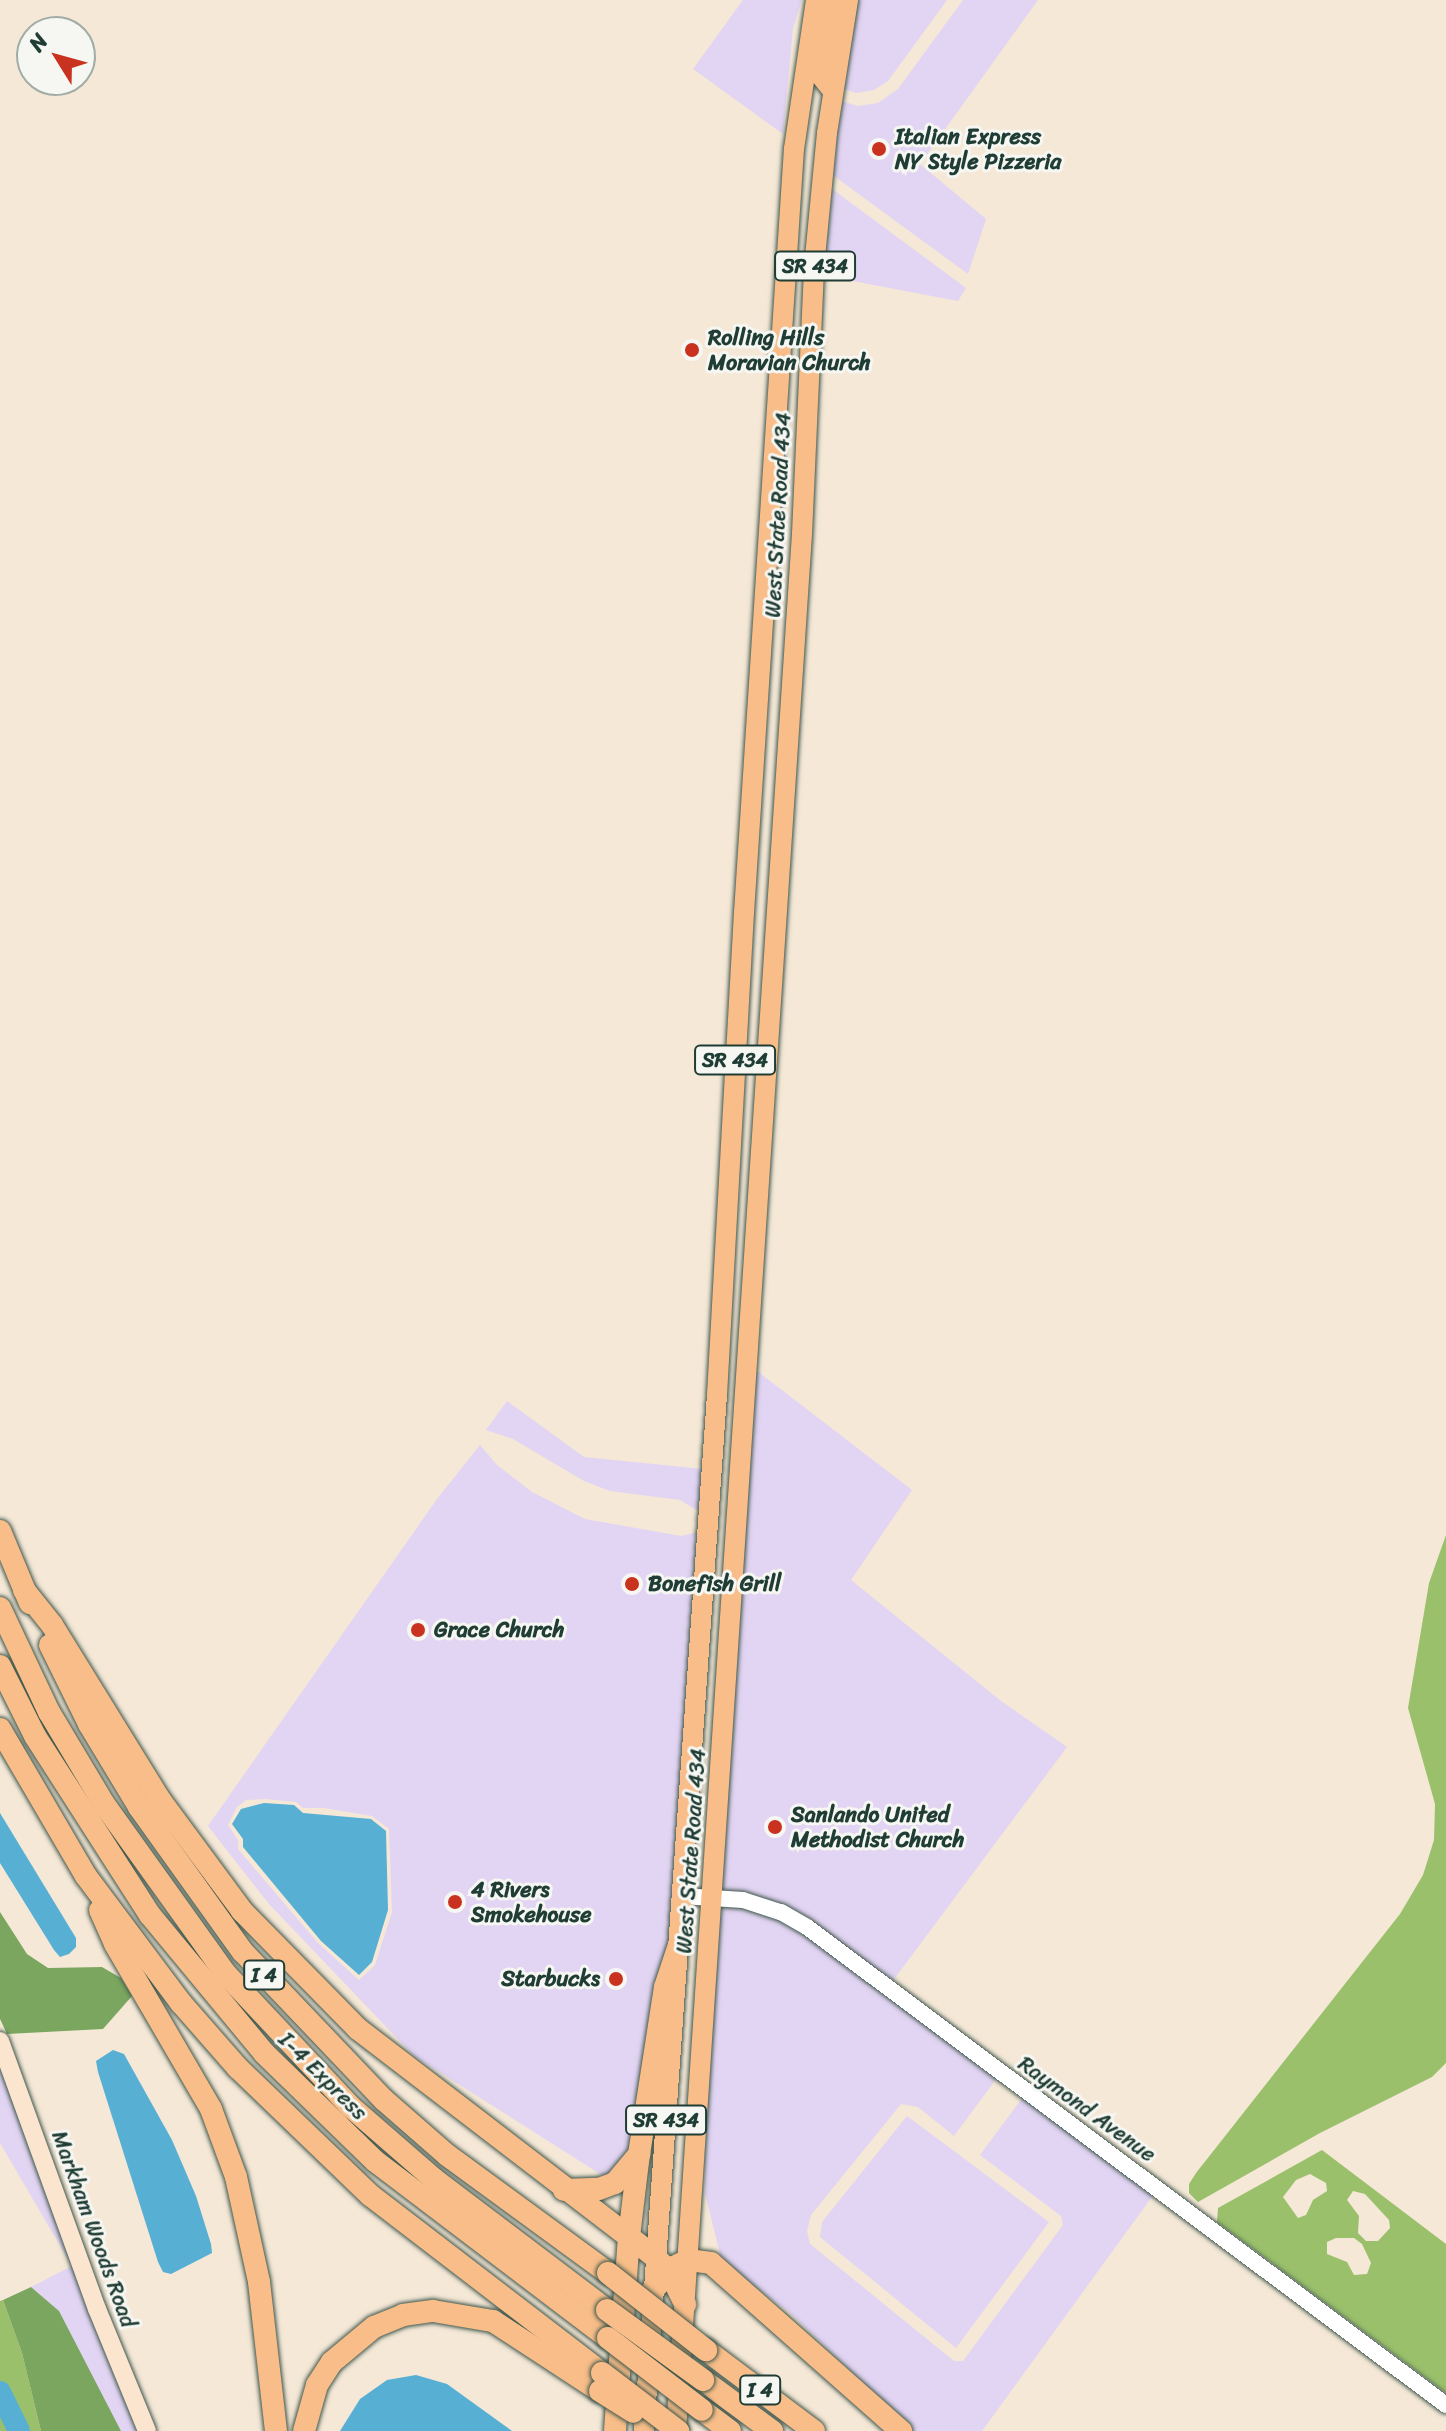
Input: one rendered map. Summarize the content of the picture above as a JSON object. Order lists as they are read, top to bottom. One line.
{"streets":{"highway":["I 4","I-4 Express"],"main road":["SR 434","West State Road 434","Markham Woods Road"],"street":["Raymond Avenue"]},"crossings":[["SR 434","West State Road 434"],["SR 434","Raymond Avenue"],["West State Road 434","Raymond Avenue"]],"places":["Italian Express NY Style Pizzeria","Rolling Hills Moravian Church","Bonefish Grill","Grace Church","Sanlando United Methodist Church","4 Rivers Smokehouse","Starbucks"],"north":"top left"}
